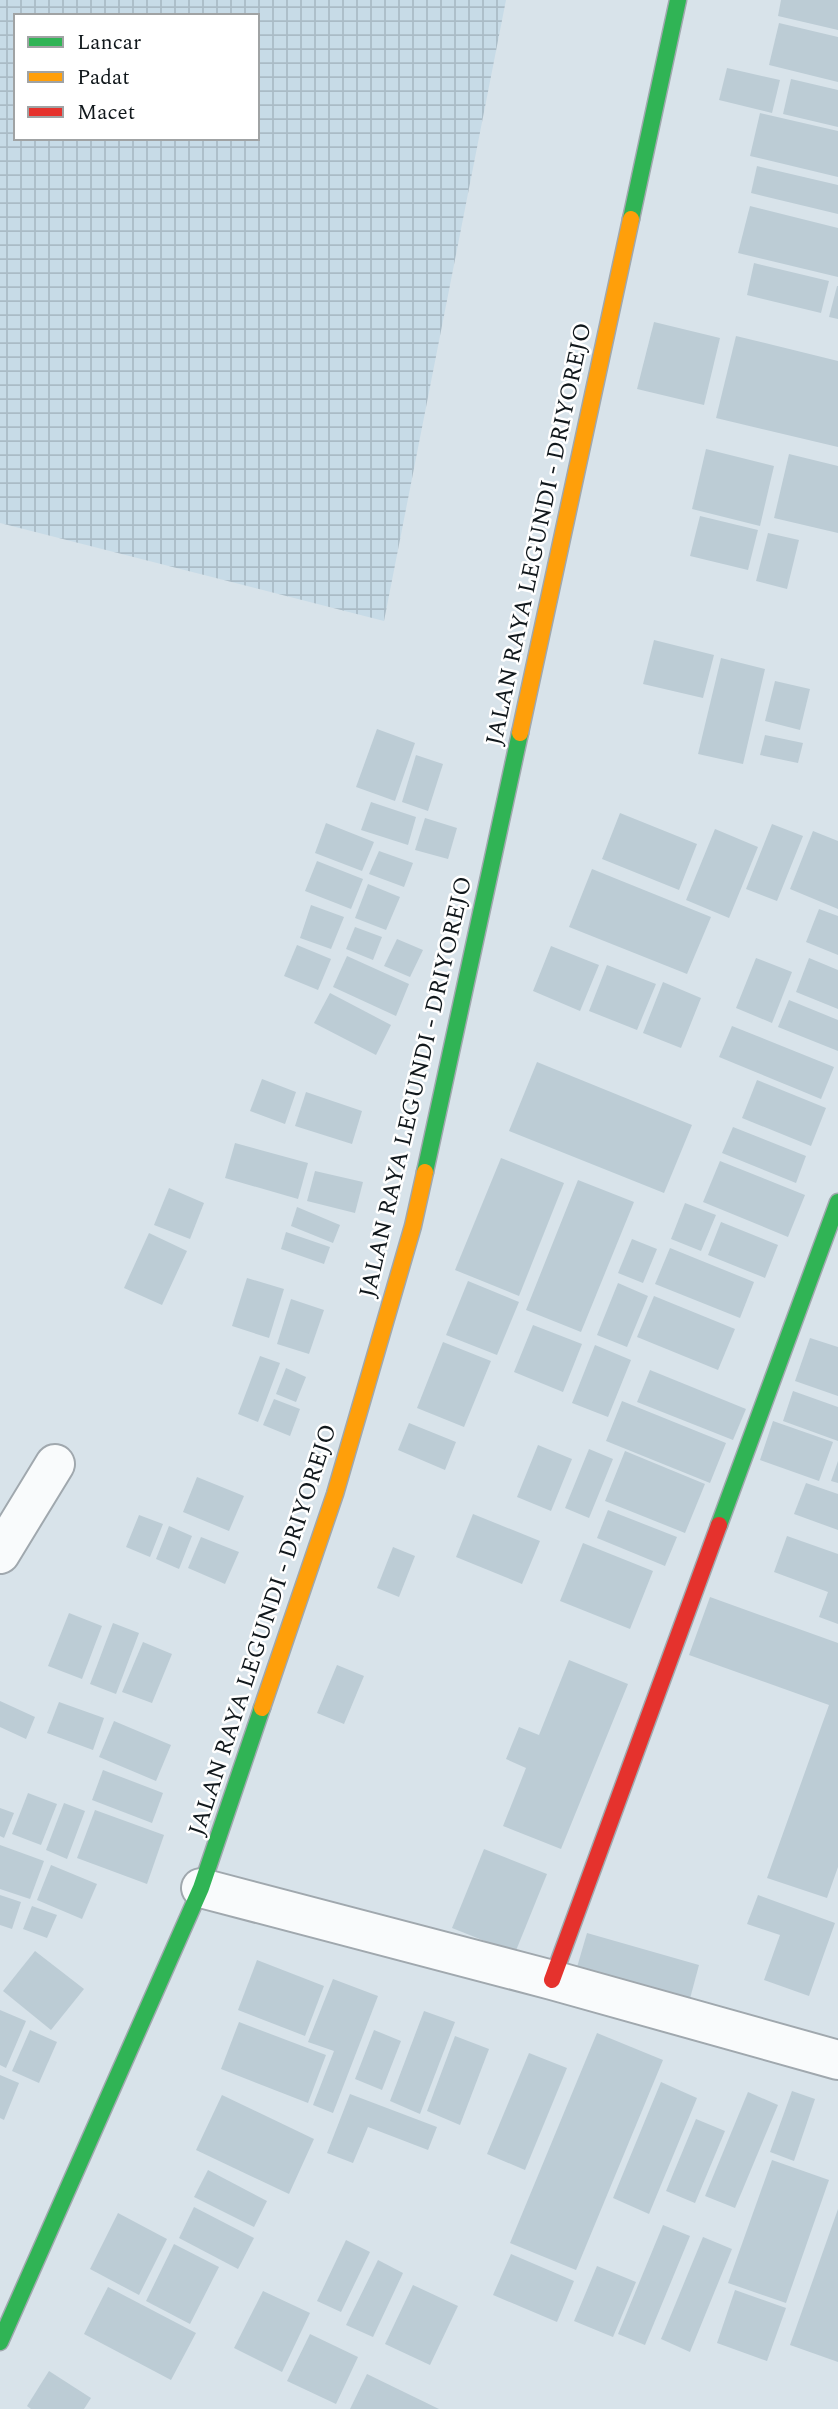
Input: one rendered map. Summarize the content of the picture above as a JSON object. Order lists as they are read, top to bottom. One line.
{"streets":{"main road":["JALAN RAYA LEGUNDI - DRIYOREJO"]},"legend":["Lancar","Padat","Macet"]}
